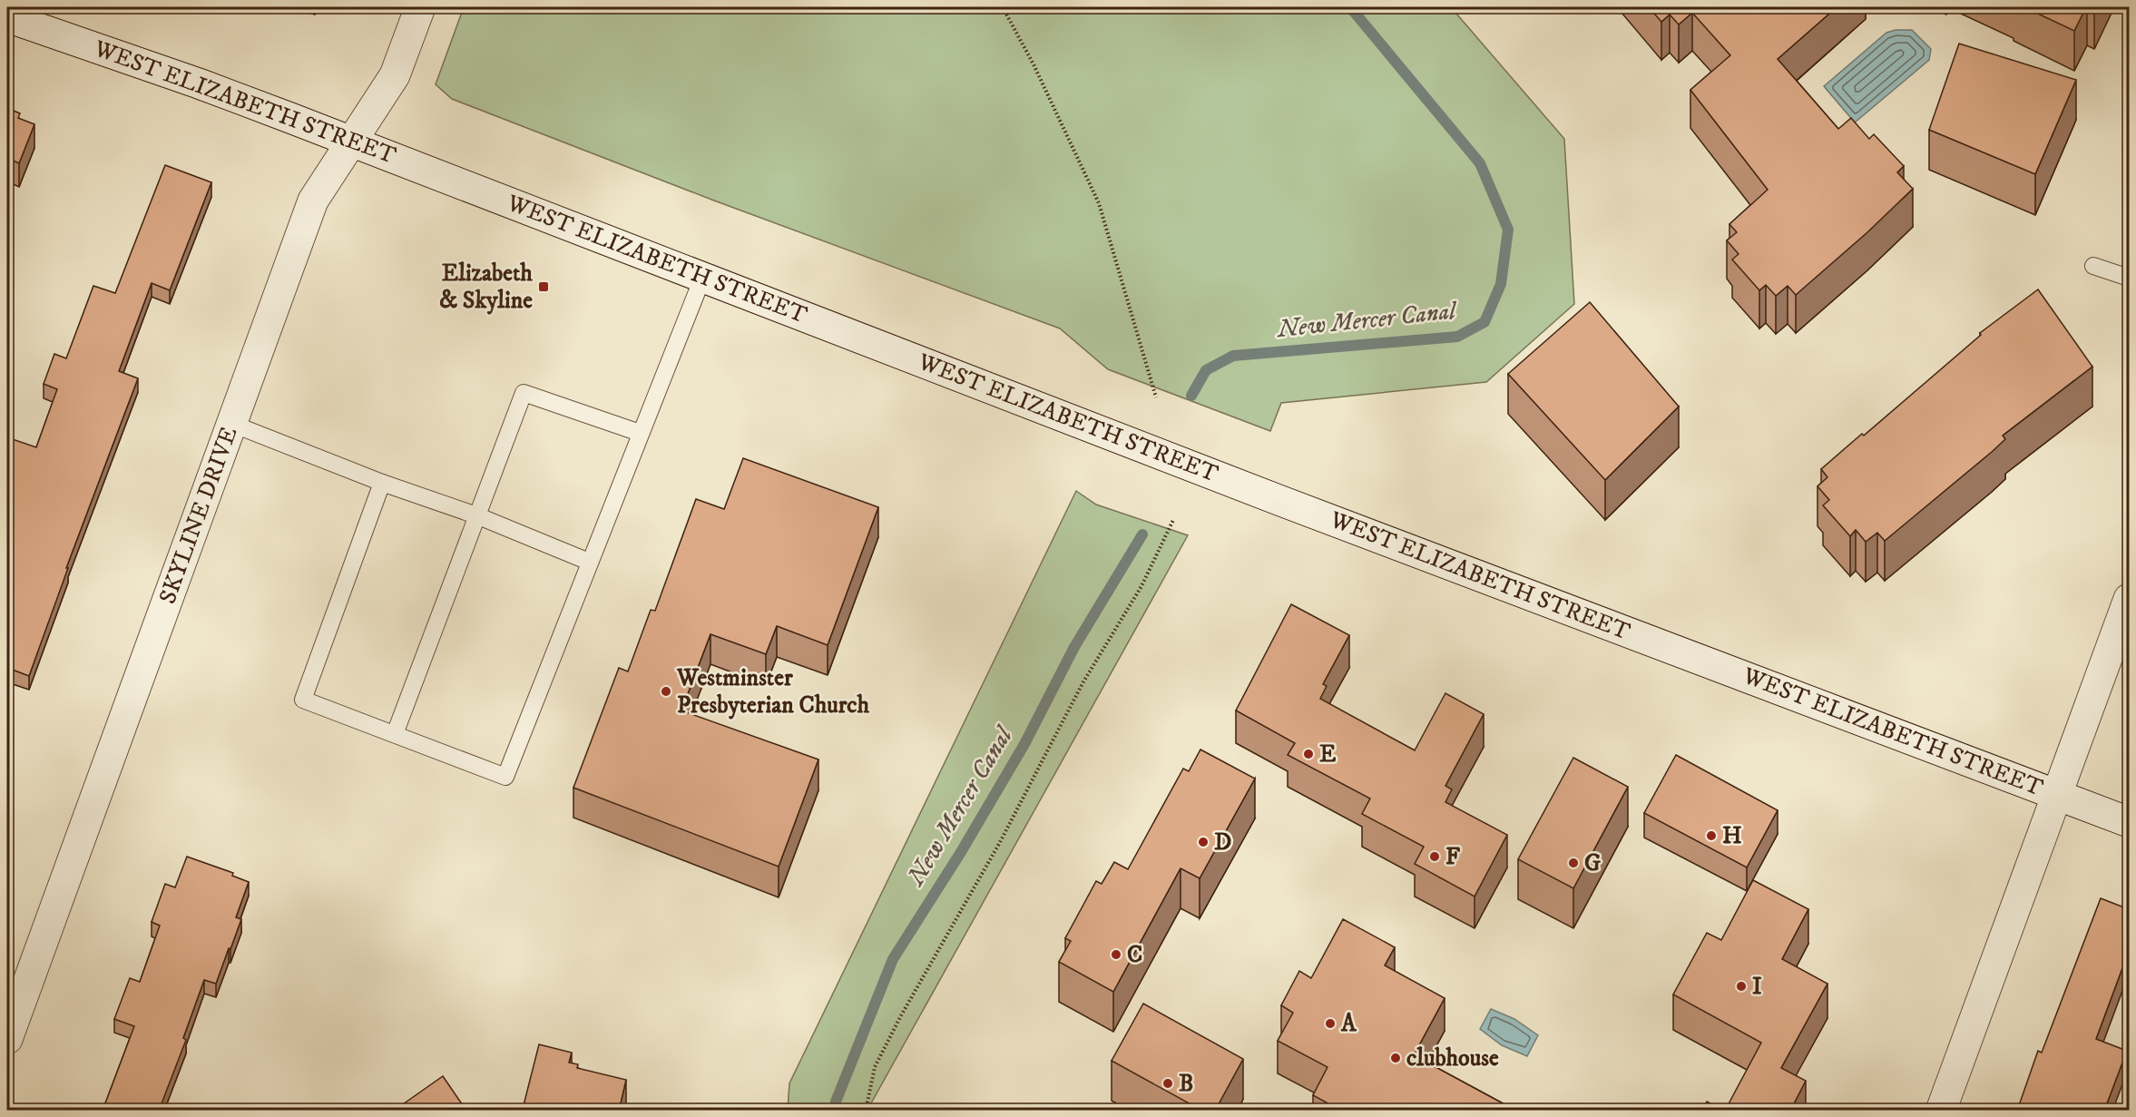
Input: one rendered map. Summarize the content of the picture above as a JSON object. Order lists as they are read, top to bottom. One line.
{"streets":{"main road":["WEST ELIZABETH STREET","SKYLINE DRIVE"]},"crossings":[["WEST ELIZABETH STREET","SKYLINE DRIVE"]],"water":["New Mercer Canal"],"places":{"transit":["Elizabeth & Skyline"],"other":["Westminster Presbyterian Church","E","H","D","F","G","C","I","A","clubhouse","B"]}}
